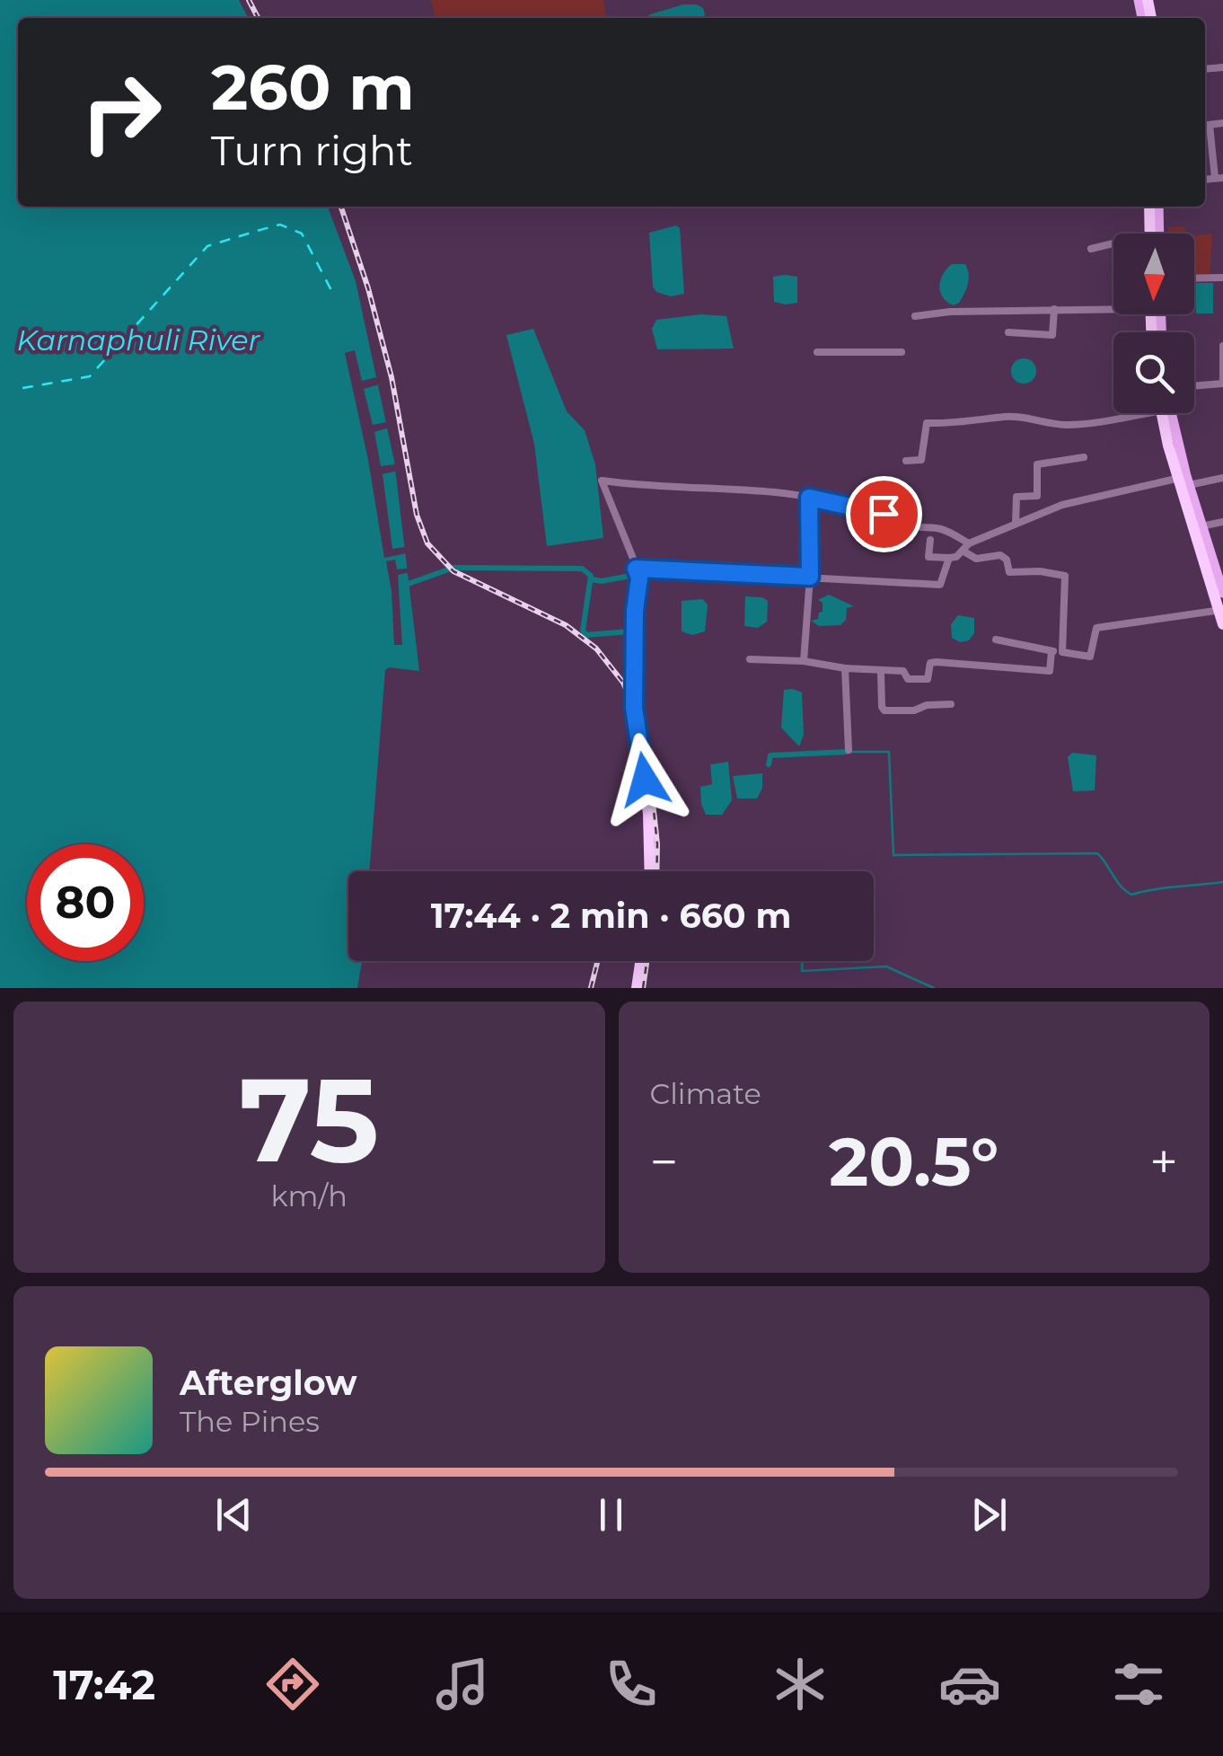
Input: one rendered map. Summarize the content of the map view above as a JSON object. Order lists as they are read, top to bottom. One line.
{"water":["Karnaphuli River"],"north":"bottom","page":{"turn":["260 m","Turn right"],"limit":"80","trip":"17:44 · 2 min · 660 m","tile":[["75","km/h"],"Climate"],"heat":["−","20.5°","+"],"song":["Afterglow","The Pines"],"tabs":"17:42"}}
